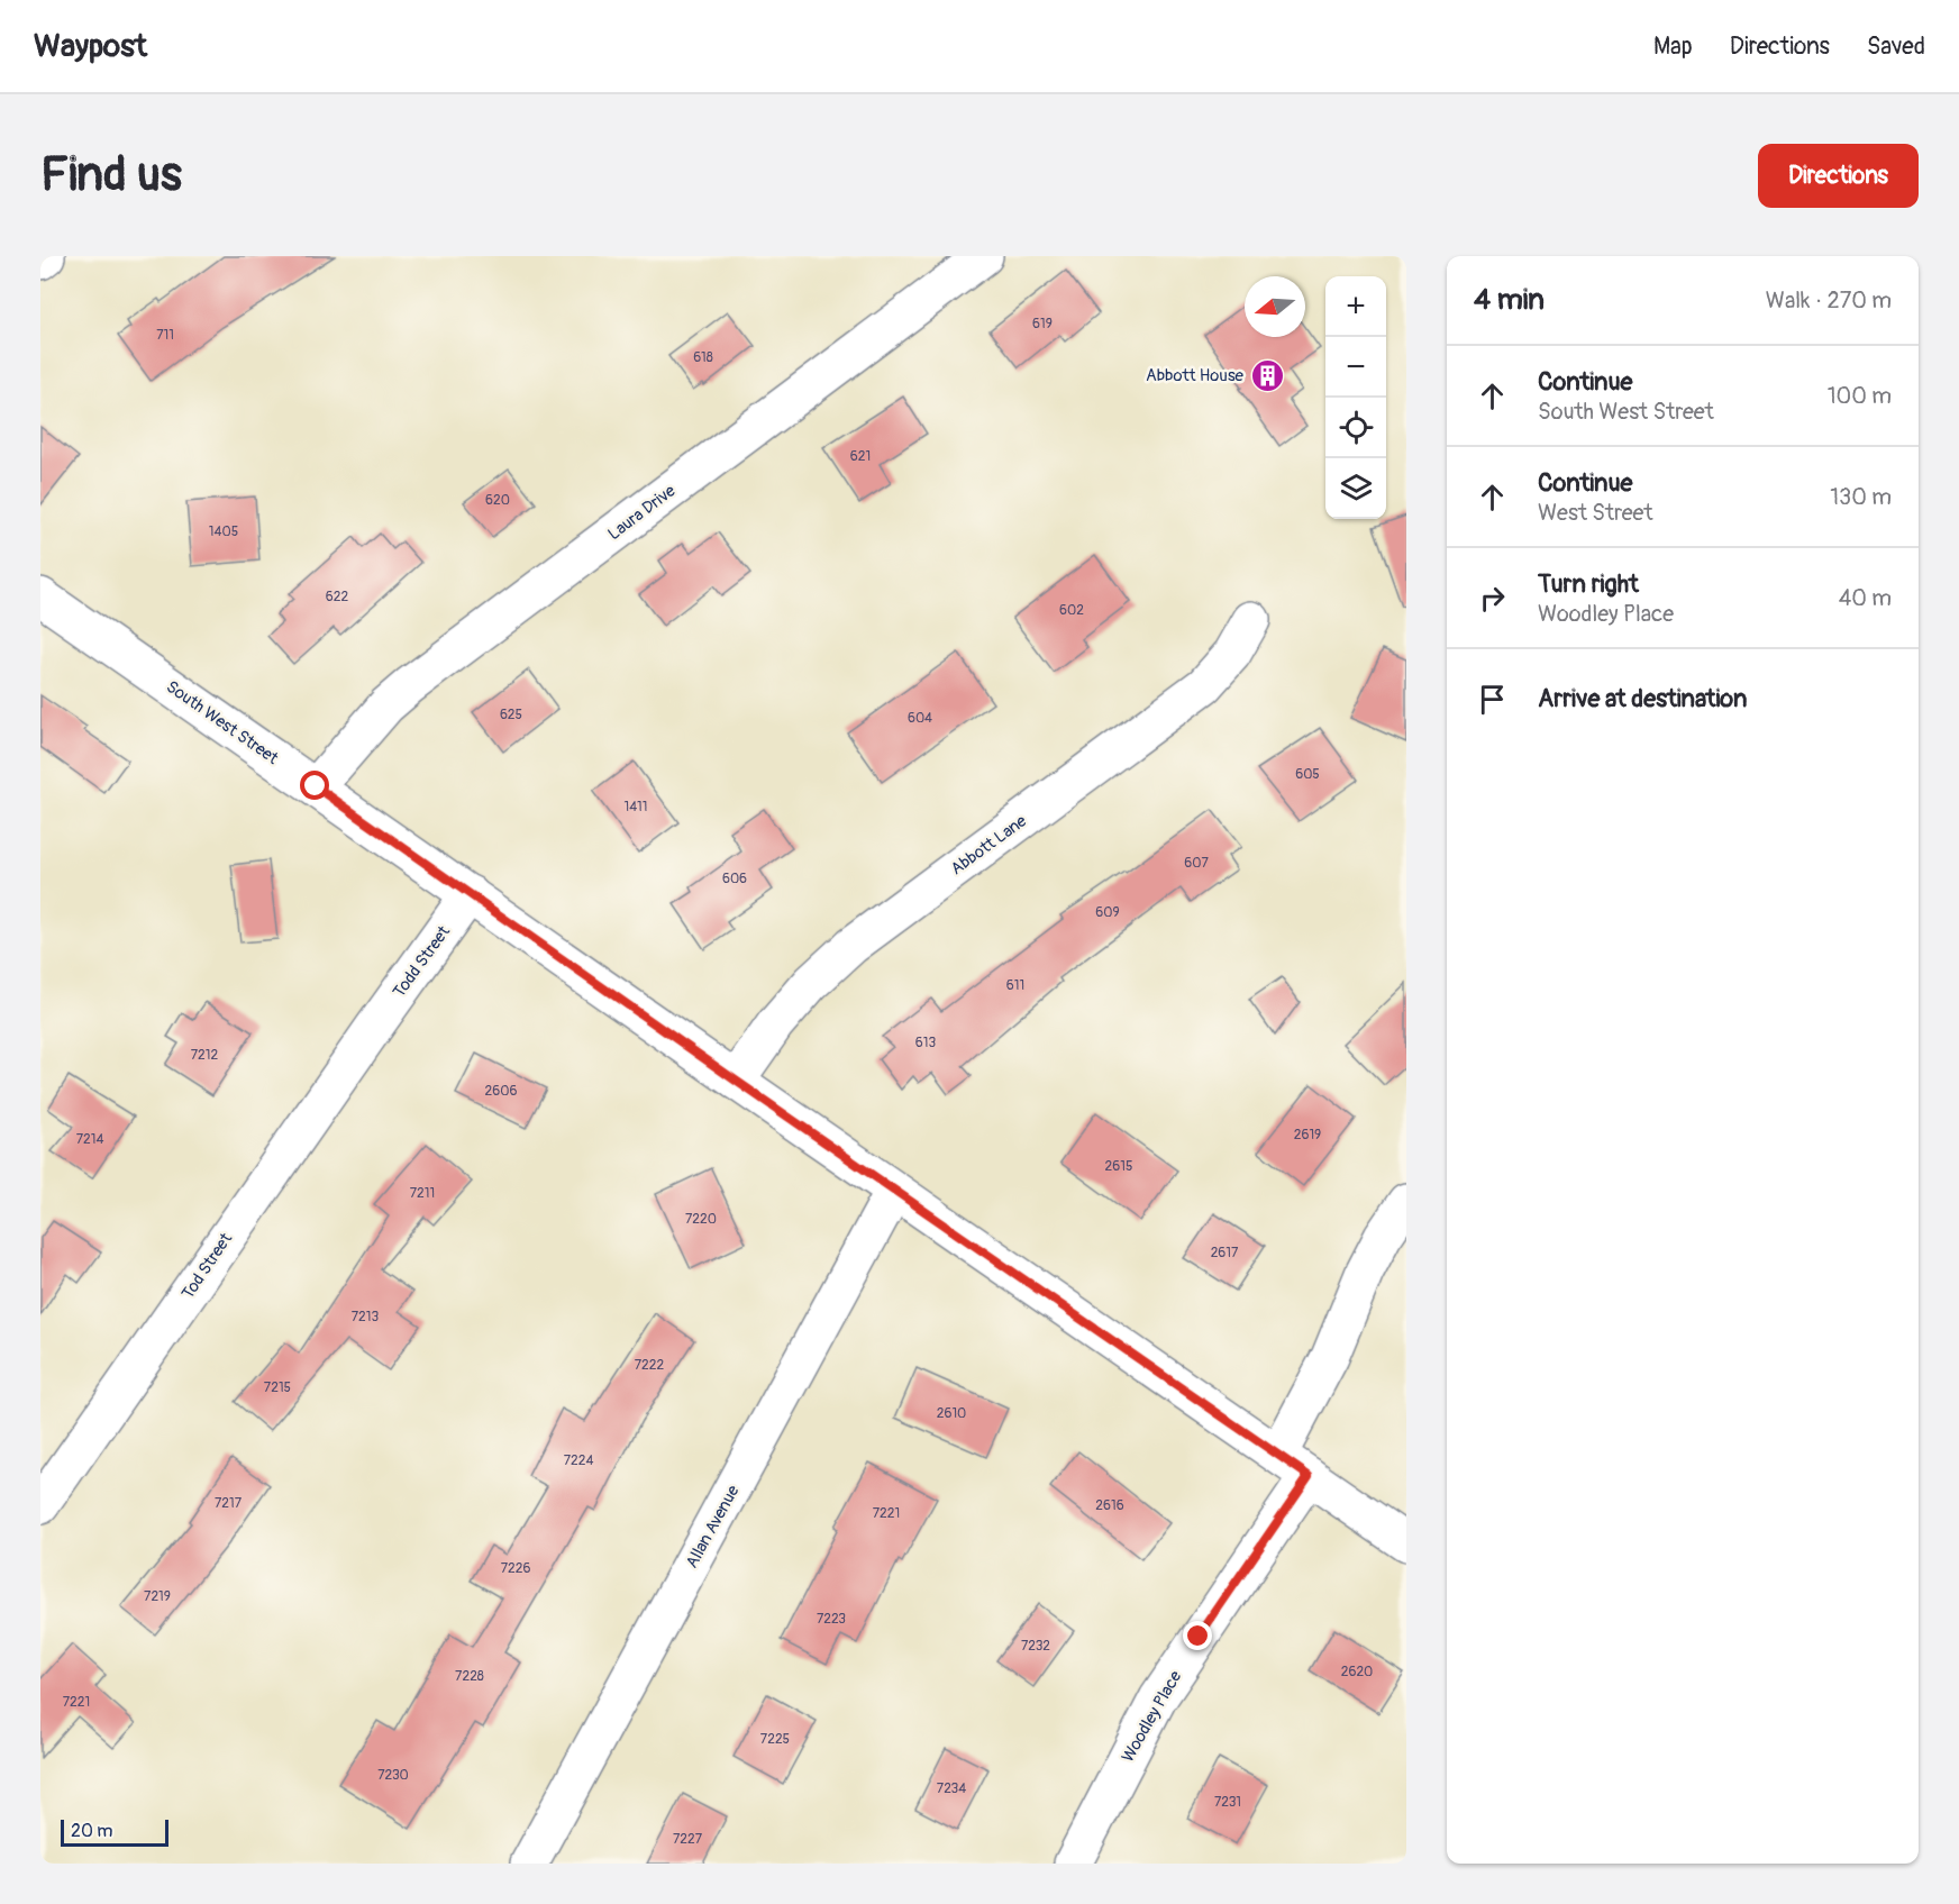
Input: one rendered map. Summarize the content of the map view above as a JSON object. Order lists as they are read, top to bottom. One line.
{"streets":{"street":["Laura Drive","South West Street","Abbott Lane","Todd Street","Tod Street","Allan Avenue","Woodley Place"]},"crossings":[["Laura Drive","South West Street"],["South West Street","Abbott Lane"],["South West Street","Todd Street"],["South West Street","Allan Avenue"],["South West Street","Woodley Place"],["Todd Street","Tod Street"]],"places":{"building":["Abbott House"]},"house_numbers":["619","711","618","621","620","1405","622","602","625","604","605","1411","607","606","609","611","613","7212","2606","2619","7214","2615","7211","7220","2617","7213","7222","7215","2610","7224","7217","2616","7221","7226","7219","7223","7232","2620","7228","7221","7225","7230","7234","7231","7227"],"scale_bar":"20 m","north":"left","page":{"header":"Waypost","nav":["Map","Directions","Saved"],"buttons":"Directions","title":"Find us","heading":["4 min","Walk · 270 m"],"map_buttons":["+","−"],"list":[["Continue","South West Street","100 m"],["Continue","West Street","130 m"],["Turn right","Woodley Place","40 m"],"Arrive at destination"],"scale":"20 m"}}
